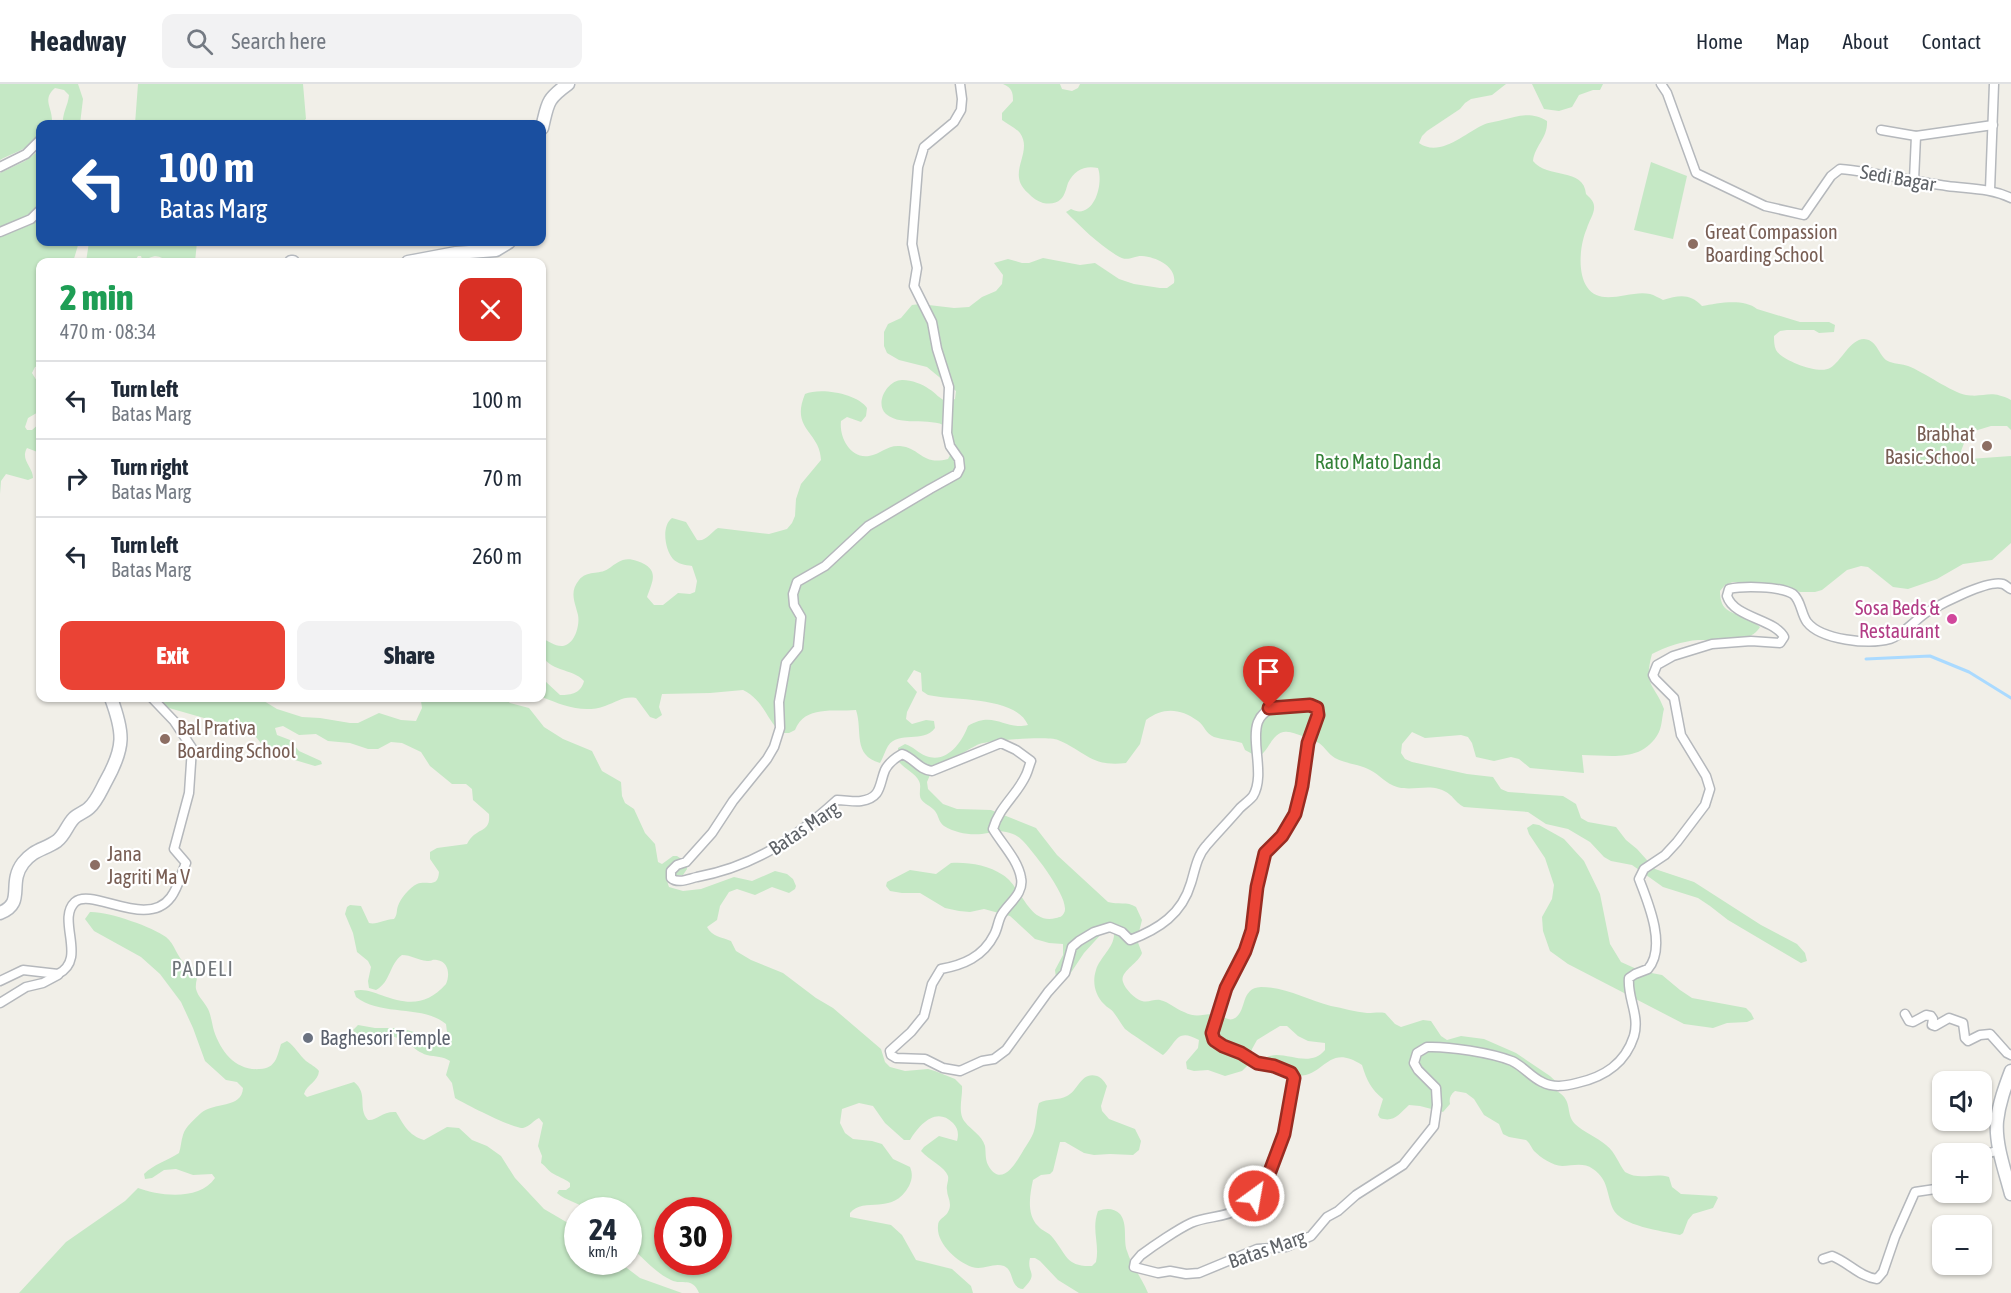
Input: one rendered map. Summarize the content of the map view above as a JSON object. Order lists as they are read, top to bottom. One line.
{"streets":{"street":["Sedi Bagar","Batas Marg"]},"districts":["PADELI"],"parks":["Rato Mato Danda"],"places":["Great Compassion Boarding School","Brabhat Basic School","Sosa Beds & Restaurant","Bal Prativa Boarding School","Jana Jagriti Ma V","Baghesori Temple"],"page":{"header":"Headway","search":"Search here","nav":["Home","Map","About","Contact"],"turn":["100 m","Batas Marg"],"heading":["2 min","470 m · 08:34"],"list":[{"name":"Turn left","note":"Batas Marg","value":"100 m"},{"name":"Turn right","note":"Batas Marg","value":"70 m"},{"name":"Turn left","note":"Batas Marg","value":"260 m"}],"buttons":["Exit","Share"],"map_buttons":["+","−"],"speed":"24 km/h","limit":"30"}}
